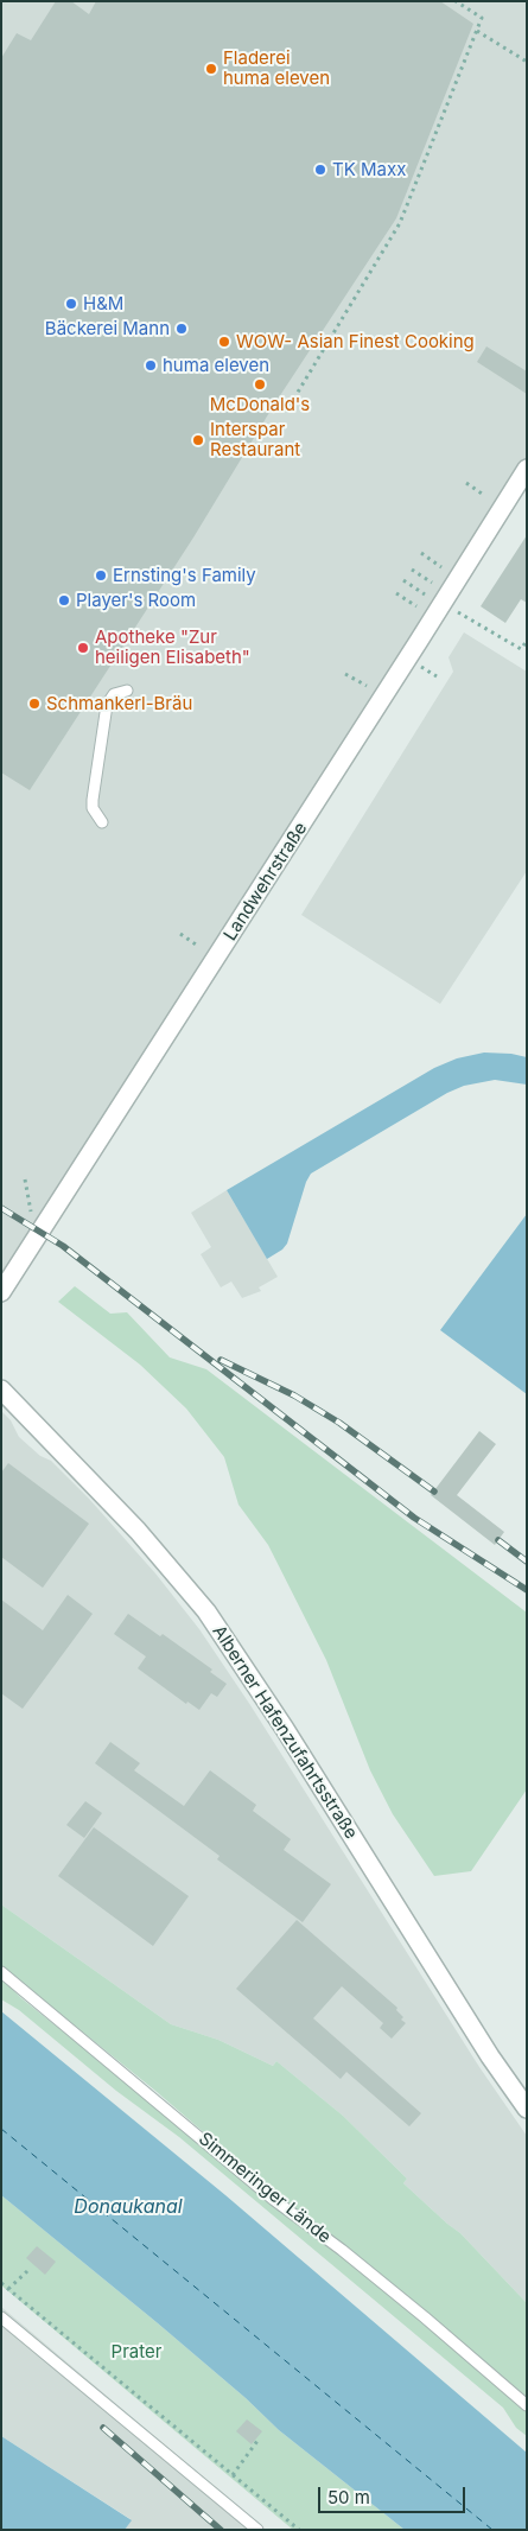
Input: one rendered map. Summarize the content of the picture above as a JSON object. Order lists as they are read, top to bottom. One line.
{"streets":{"street":["Landwehrstraße","Alberner Hafenzufahrtsstraße"],"lane":["Simmeringer Lände"]},"water":["Donaukanal"],"parks":["Prater"],"places":["Fladerei huma eleven","TK Maxx","H&M","Bäckerei Mann","WOW- Asian Finest Cooking","huma eleven","McDonald's","Interspar Restaurant","Ernsting's Family","Player's Room","Apotheke \"Zur heiligen Elisabeth\"","Schmankerl-Bräu"],"scale_bar":"50 m"}
